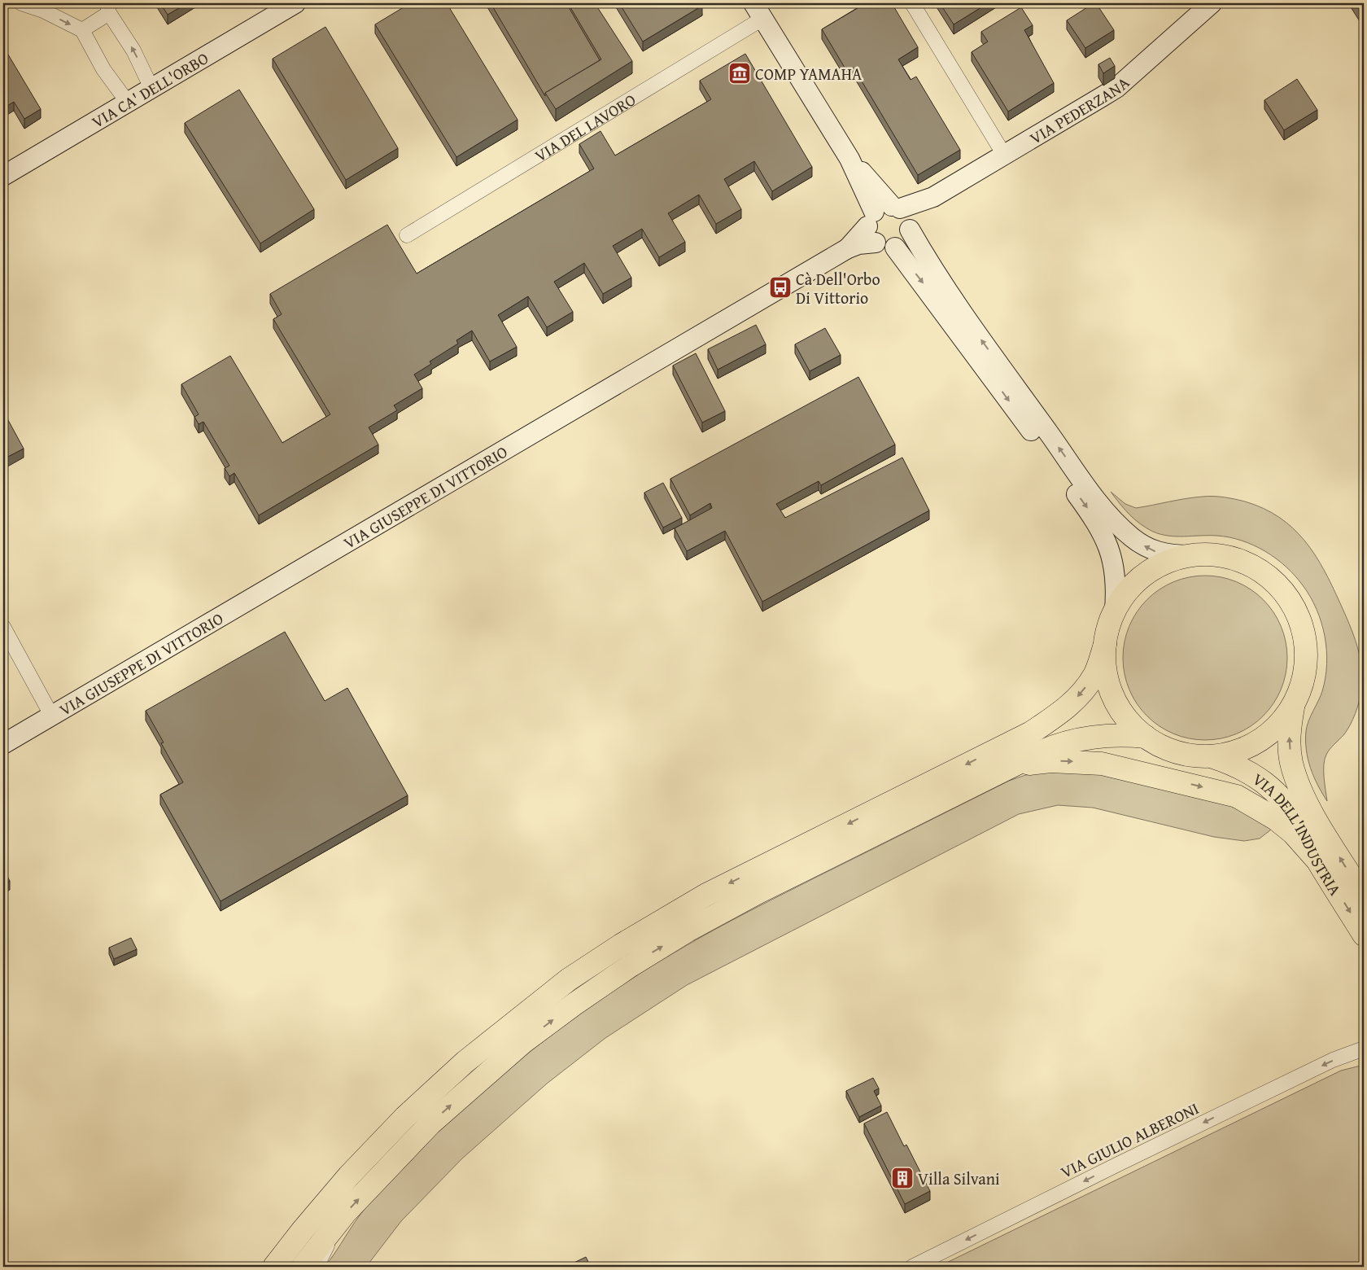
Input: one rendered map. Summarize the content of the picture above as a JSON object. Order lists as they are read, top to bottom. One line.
{"streets":{"main road":["VIA DELL'INDUSTRIA"],"street":["VIA CA' DELL'ORBO","VIA PEDERZANA","VIA DEL LAVORO","VIA GIUSEPPE DI VITTORIO","VIA GIULIO ALBERONI"]},"crossings":[["VIA PEDERZANA","VIA DEL LAVORO"],["VIA DEL LAVORO","VIA GIUSEPPE DI VITTORIO"]],"one_way":["VIA GIULIO ALBERONI"],"places":{"museum":["COMP YAMAHA"],"bus stop":["Cà Dell'Orbo Di Vittorio"],"building":["Villa Silvani"]}}
